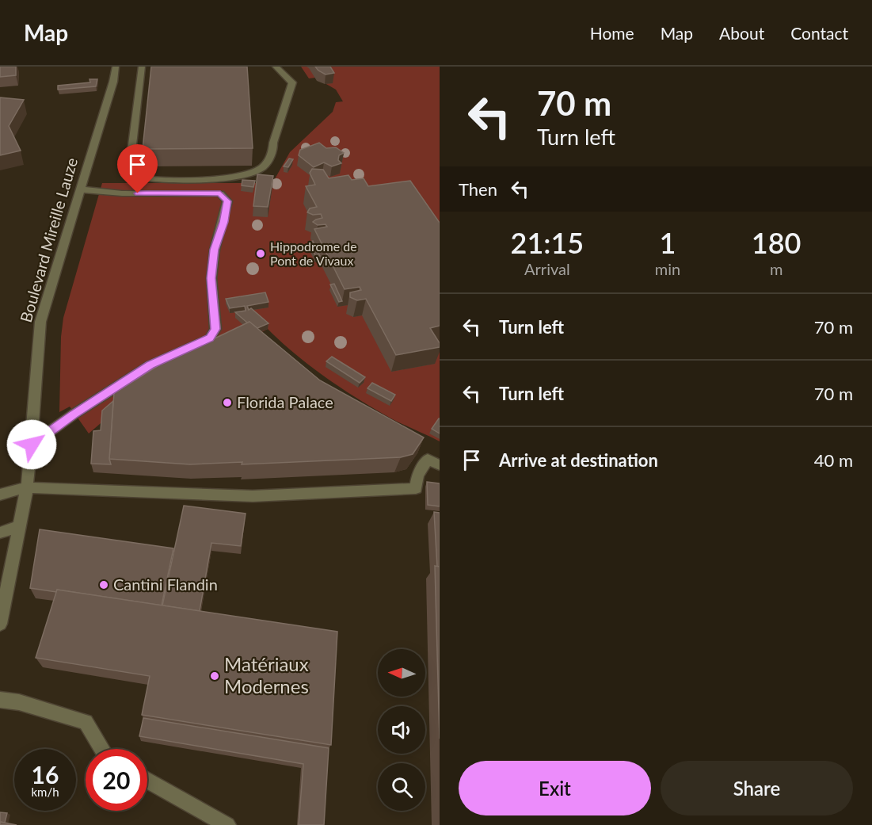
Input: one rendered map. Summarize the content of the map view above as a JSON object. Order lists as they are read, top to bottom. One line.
{"streets":{"street":["Boulevard Mireille Lauze"]},"places":["Hippodrome de Pont de Vivaux","Florida Palace","Cantini Flandin","Matériaux Modernes"],"north":"left","page":{"header":"Map","nav":["Home","Map","About","Contact"],"turn":["70 m","Turn left"],"then":"Then","eta":["21:15","Arrival","1","min","180","m"],"list":[{"name":"Turn left","value":"70 m"},{"name":"Turn left","value":"70 m"},{"name":"Arrive at destination","value":"40 m"}],"speed":"16 km/h","limit":"20","buttons":["Exit","Share"]}}
